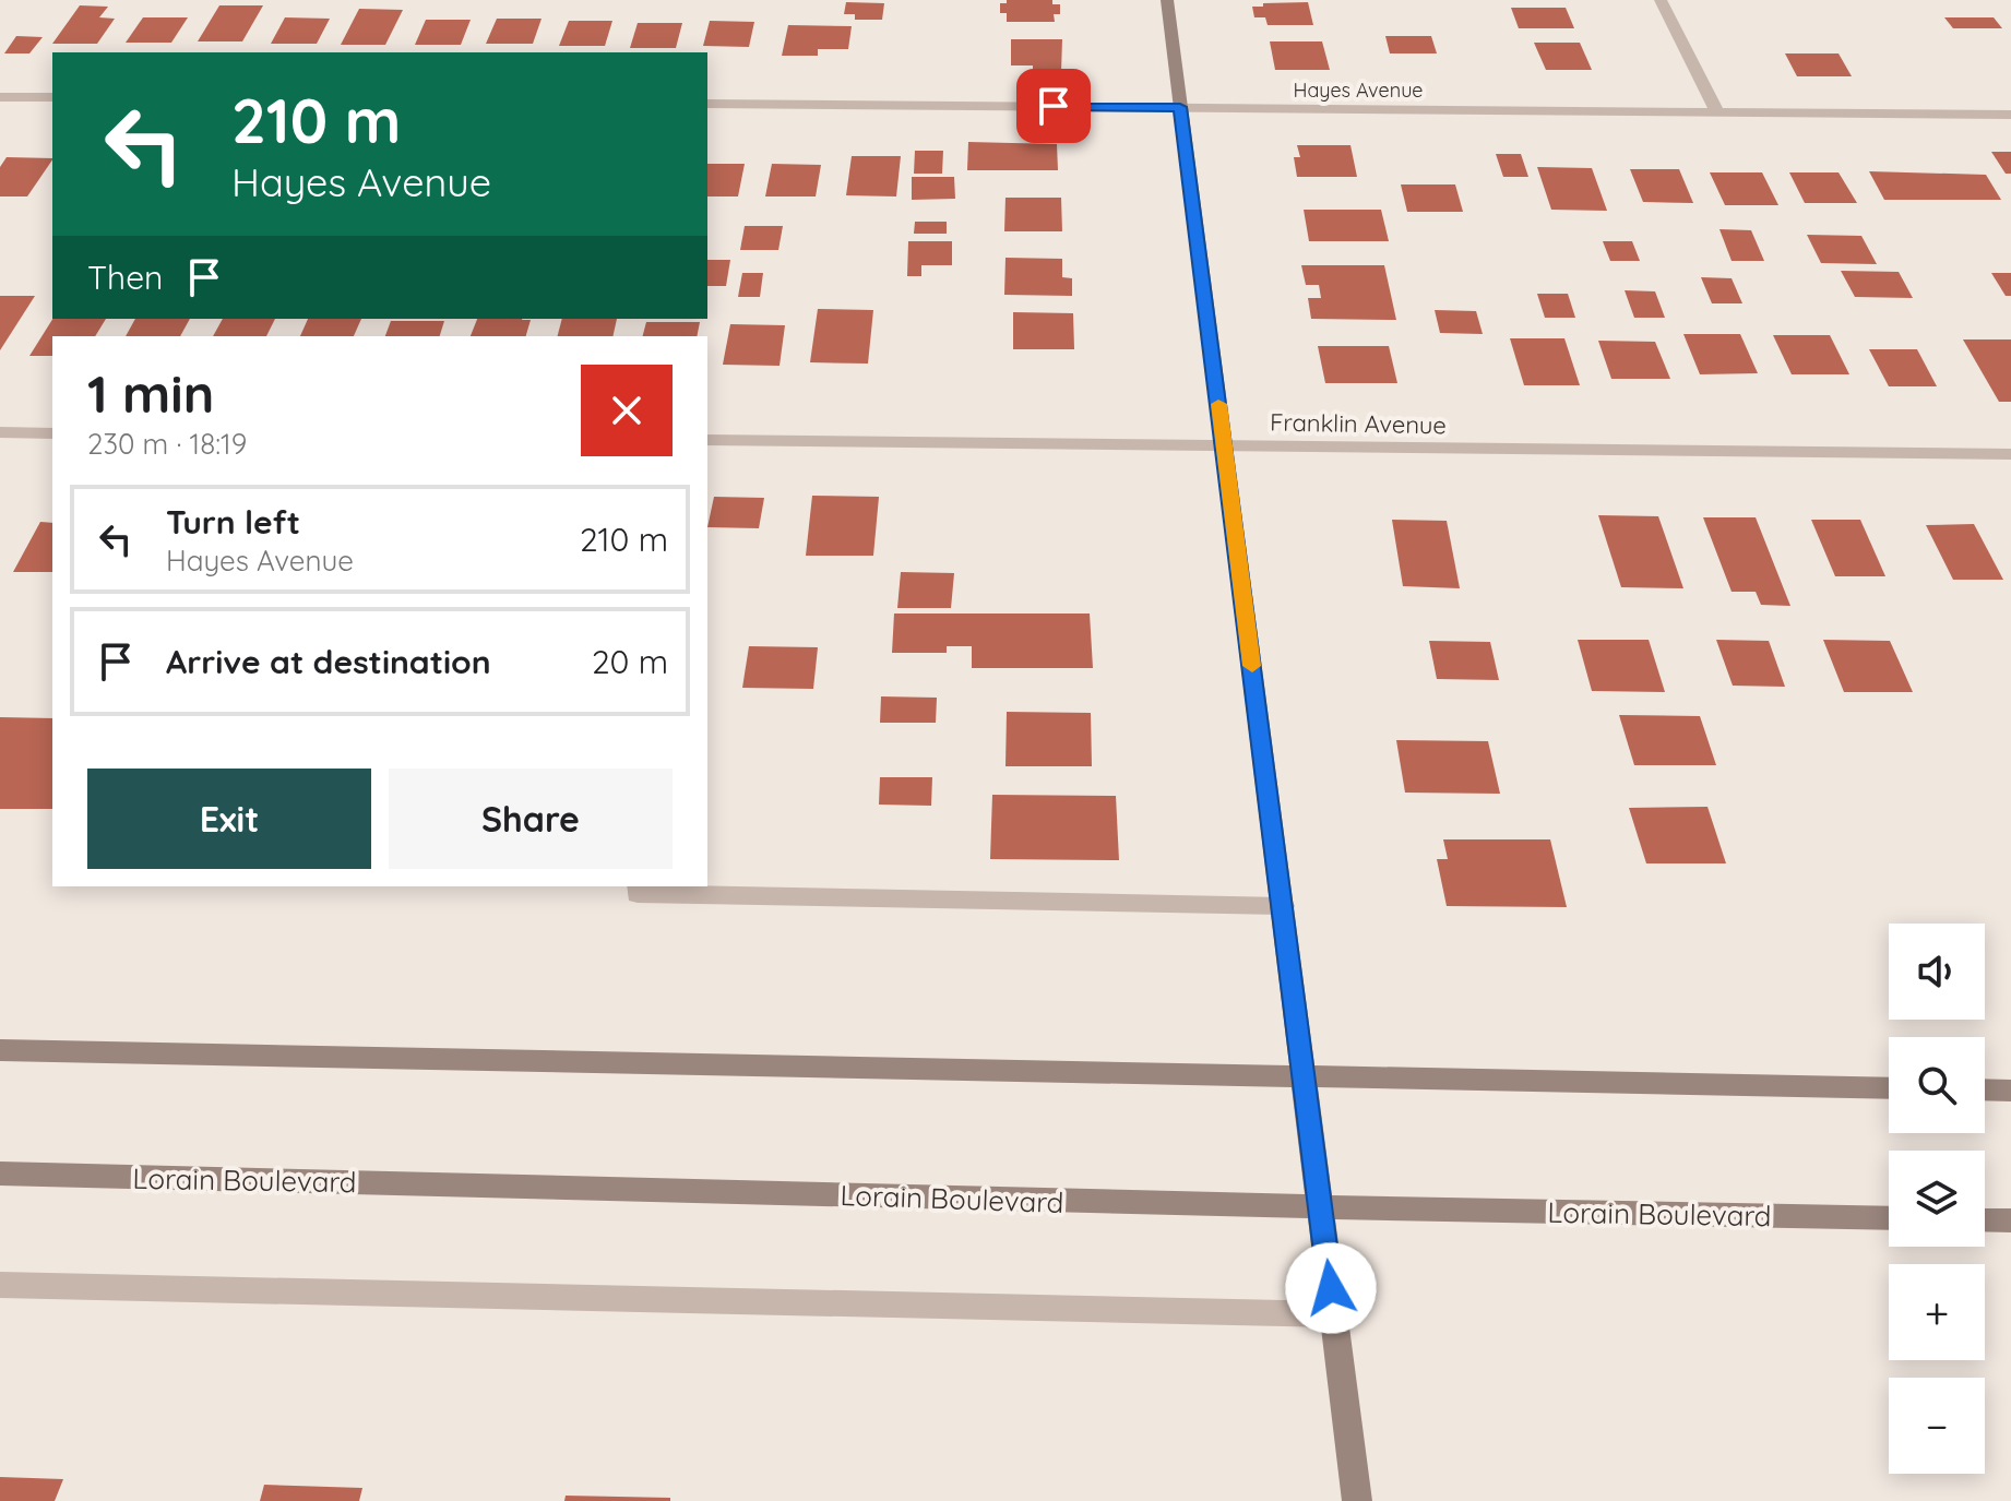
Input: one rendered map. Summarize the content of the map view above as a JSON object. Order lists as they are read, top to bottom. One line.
{"streets":{"main road":["Lorain Boulevard"],"street":["Hayes Avenue","Franklin Avenue"]},"page":{"turn":["210 m","Hayes Avenue"],"then":"Then","heading":["1 min","230 m · 18:19"],"list":[{"name":"Turn left","note":"Hayes Avenue","value":"210 m"},{"name":"Arrive at destination","value":"20 m"}],"buttons":["Exit","Share"],"map_buttons":["+","−"]}}
